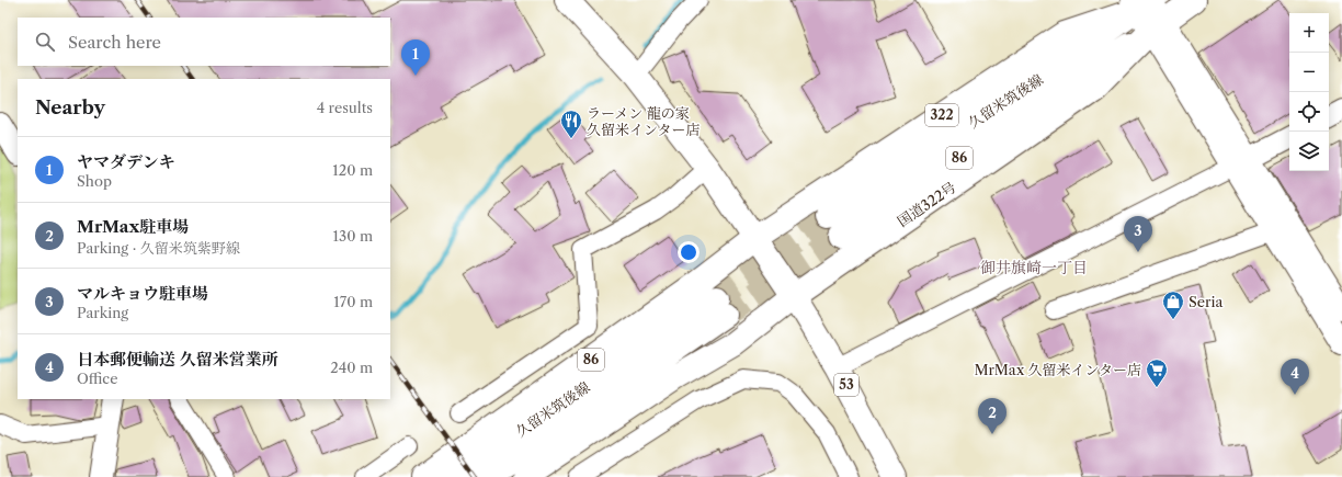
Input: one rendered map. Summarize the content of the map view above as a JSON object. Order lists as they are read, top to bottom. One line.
{"streets":{"main road":["久留米筑後線","322","86","国道322号","53"]},"crossings":[["久留米筑後線","322"],["久留米筑後線","国道322号"],["322","86"],["国道322号","53"]],"districts":["御井旗崎一丁目"],"places":{"restaurant":["ラーメン 龍の家 久留米インター店"],"shop":["Seria"],"supermarket":["MrMax 久留米インター店"]},"page":{"map_buttons":["+","−"],"search":"Search here","pins":["1","3","4","2"],"heading":["Nearby","4 results"],"list":[{"mark":"1","name":"ヤマダデンキ","note":"Shop","value":"120 m"},{"mark":"2","name":"MrMax駐車場","note":"Parking · 久留米筑紫野線","value":"130 m"},{"mark":"3","name":"マルキョウ駐車場","note":"Parking","value":"170 m"},{"mark":"4","name":"日本郵便輸送 久留米営業所","note":"Office","value":"240 m"}]}}
